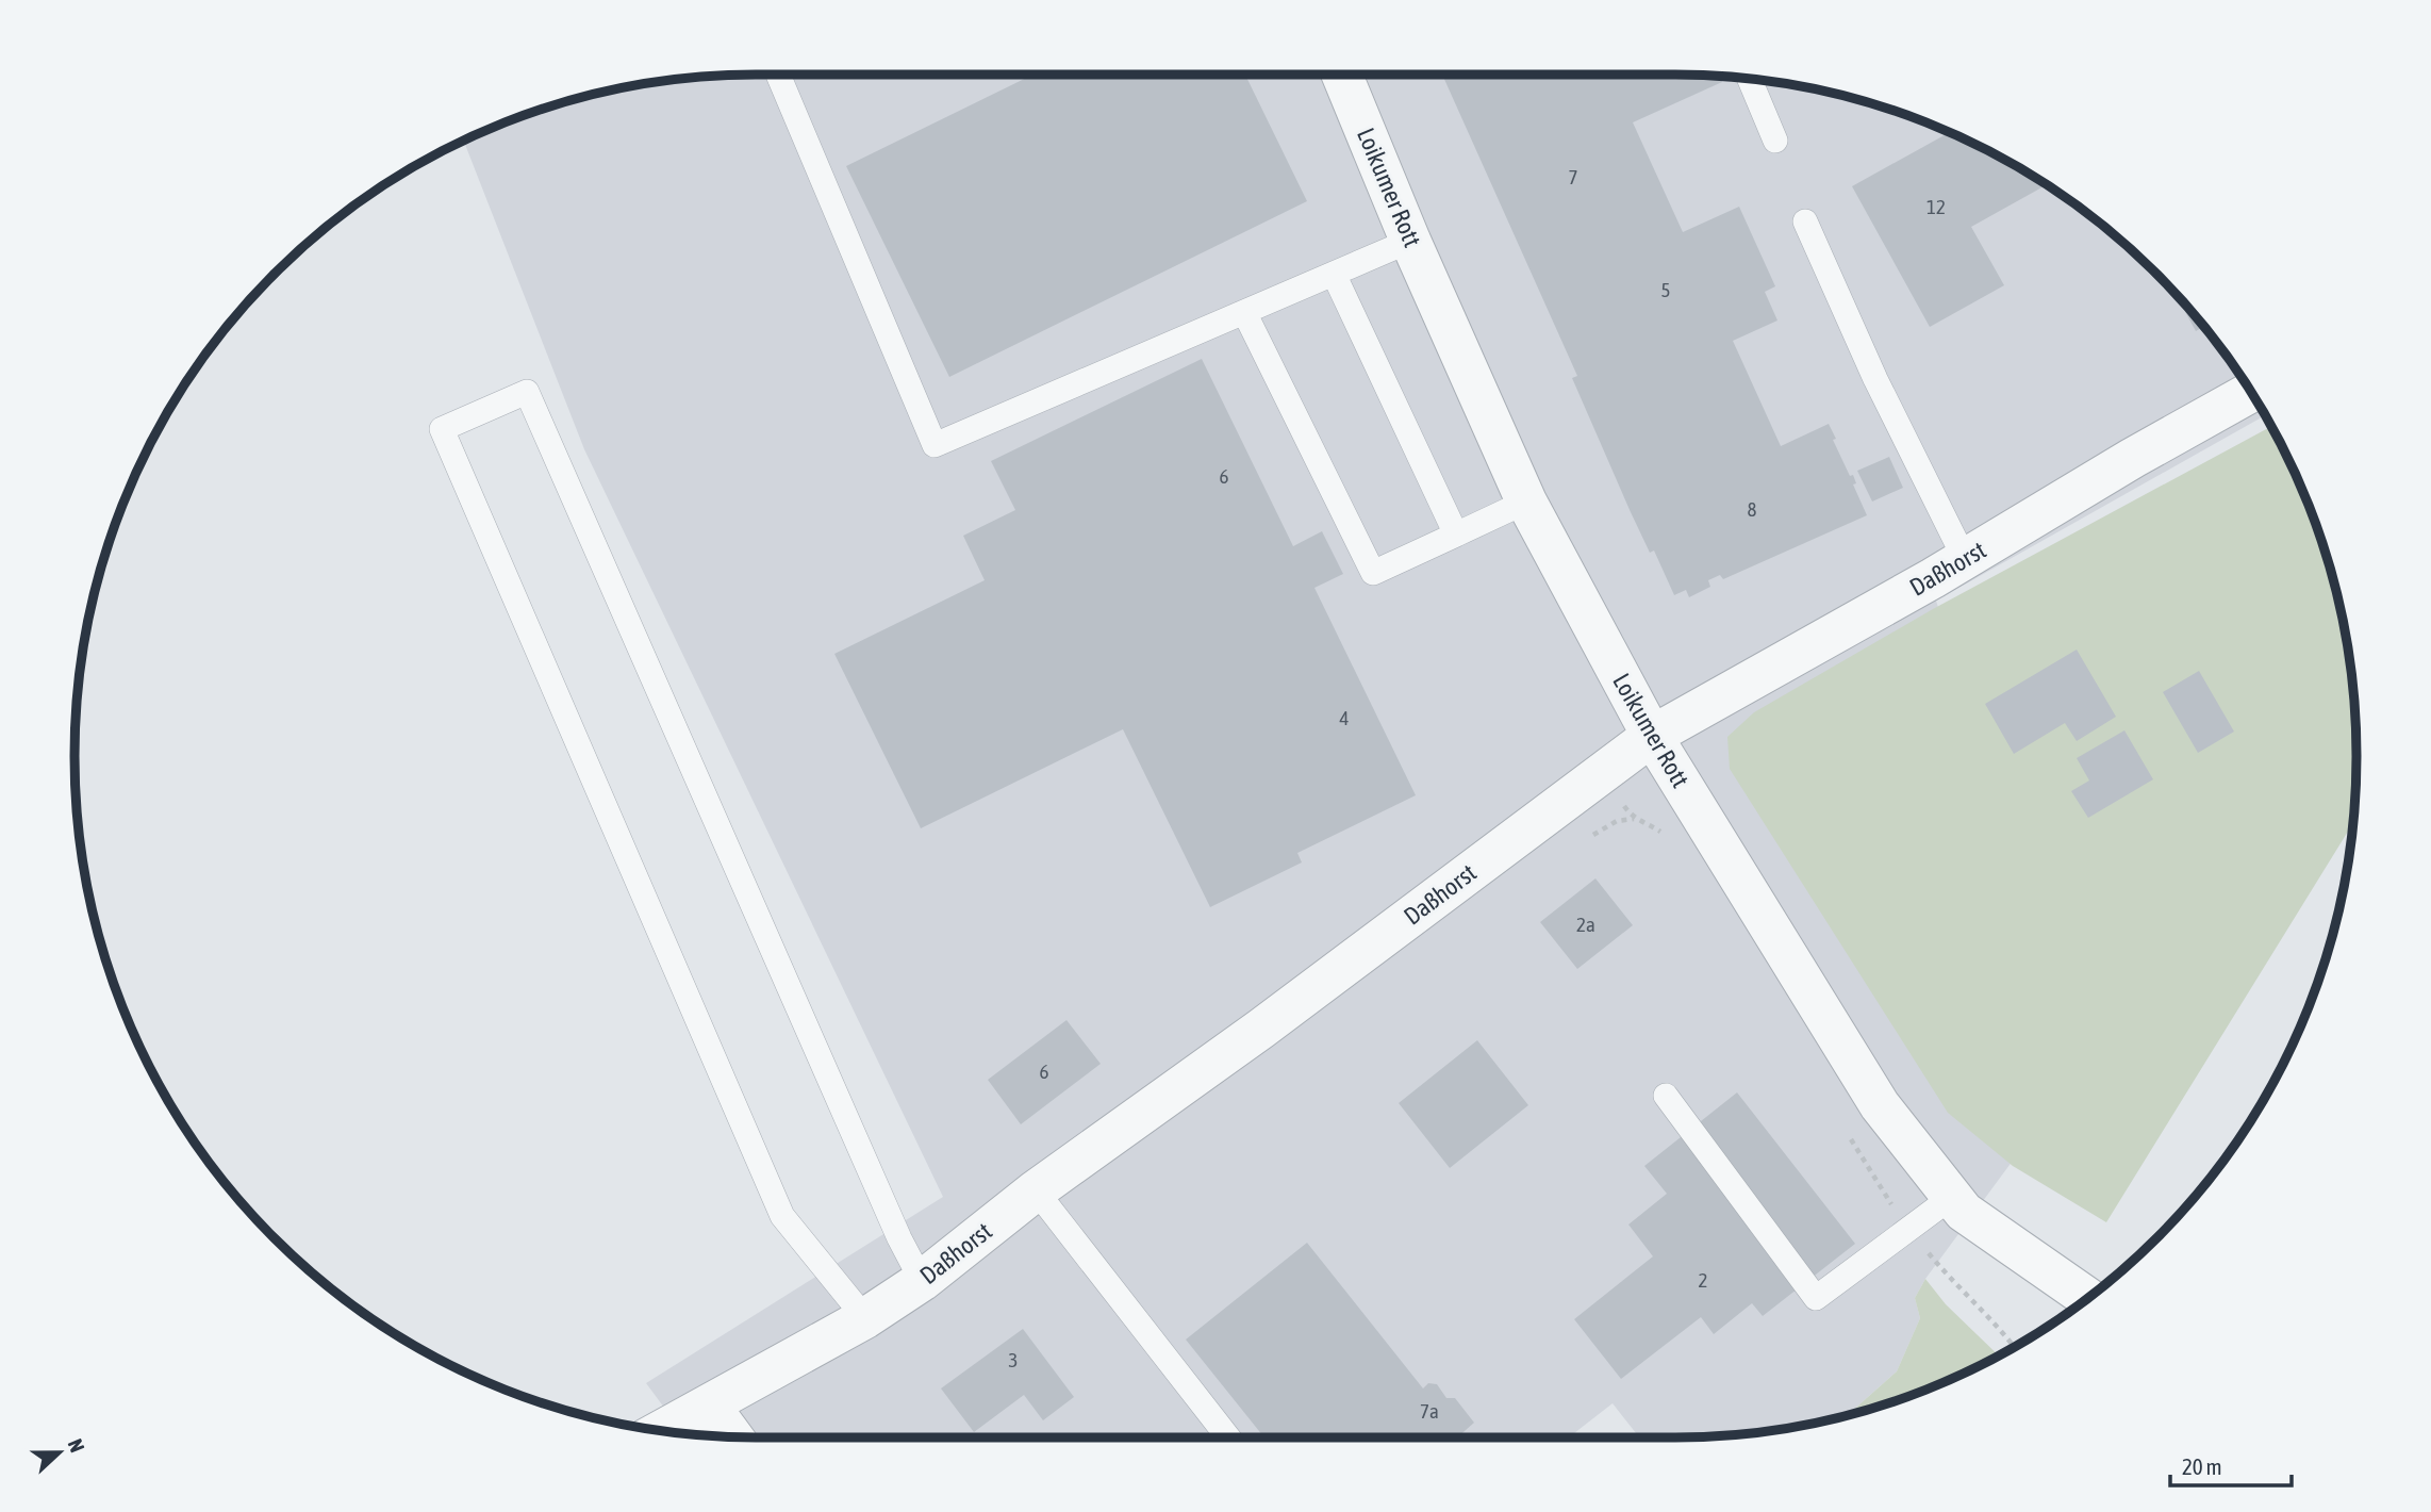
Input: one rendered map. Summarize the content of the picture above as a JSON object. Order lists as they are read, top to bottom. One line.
{"streets":{"street":["Loikumer Rott","Daßhorst"]},"crossings":[["Loikumer Rott","Daßhorst"]],"house_numbers":["7","12","5","6","8","4","2a","6","2","3","7a"],"scale_bar":"20 m","north":"right"}
